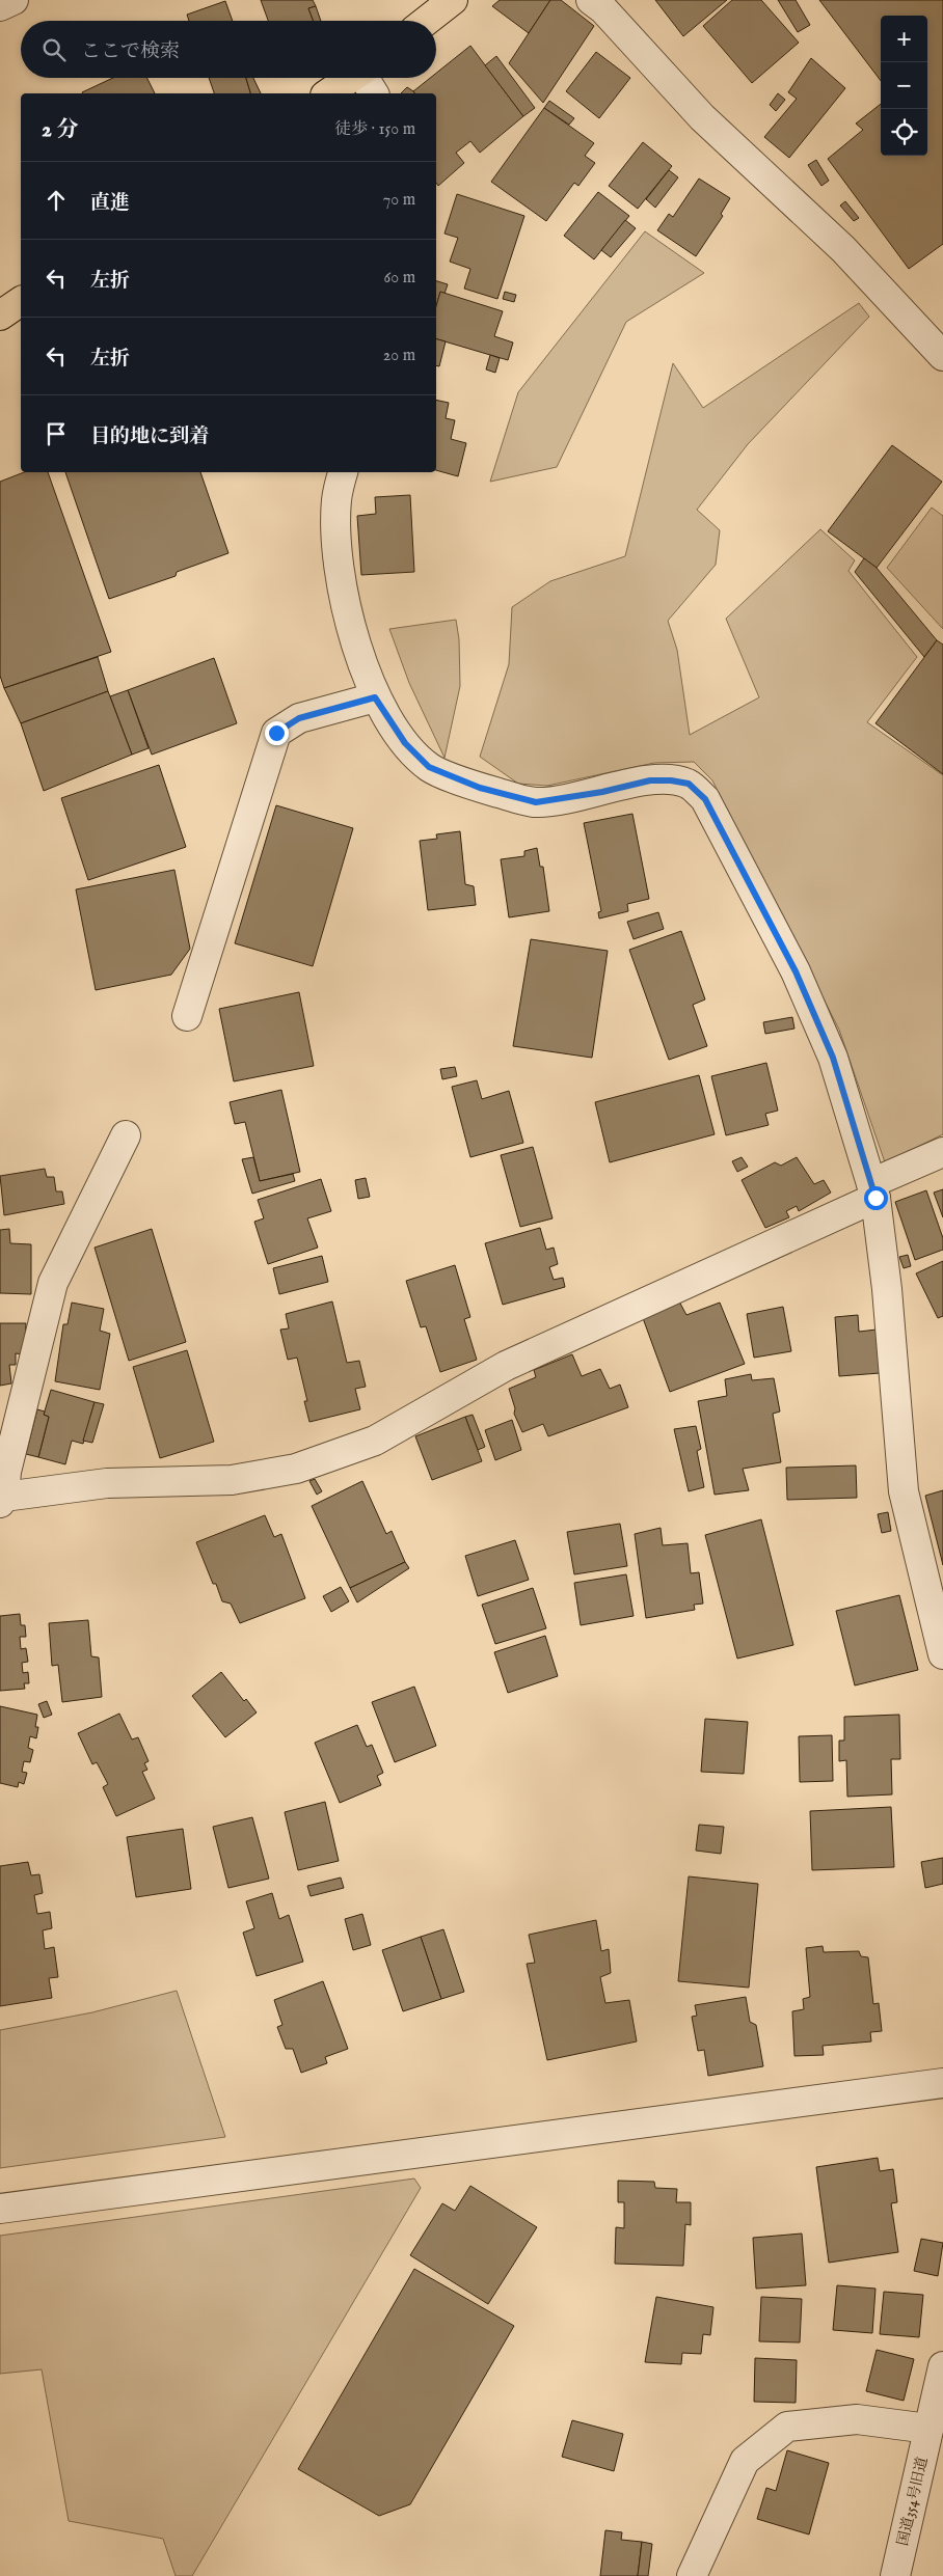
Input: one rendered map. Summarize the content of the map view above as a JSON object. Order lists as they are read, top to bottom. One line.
{"streets":{"street":["国道354号旧道"]},"page":{"map_buttons":["+","−"],"search":"ここで検索","heading":["2 分","徒歩 · 150 m"],"list":[["直進","70 m"],["左折","60 m"],["左折","20 m"],"目的地に到着"]}}
